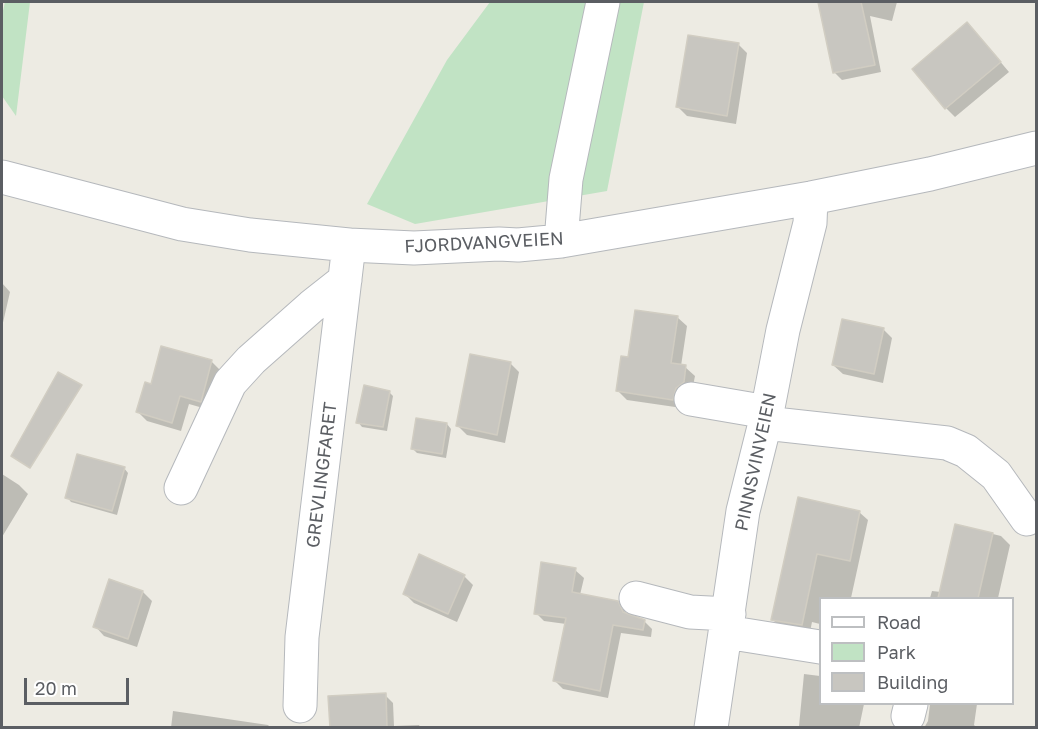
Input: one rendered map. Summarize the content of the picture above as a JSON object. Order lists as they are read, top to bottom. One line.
{"streets":{"street":["FJORDVANGVEIEN","PINNSVINVEIEN","GREVLINGFARET"]},"crossings":[["FJORDVANGVEIEN","PINNSVINVEIEN"],["FJORDVANGVEIEN","GREVLINGFARET"]],"legend":["Road","Park","Building"],"scale_bar":"20 m"}
